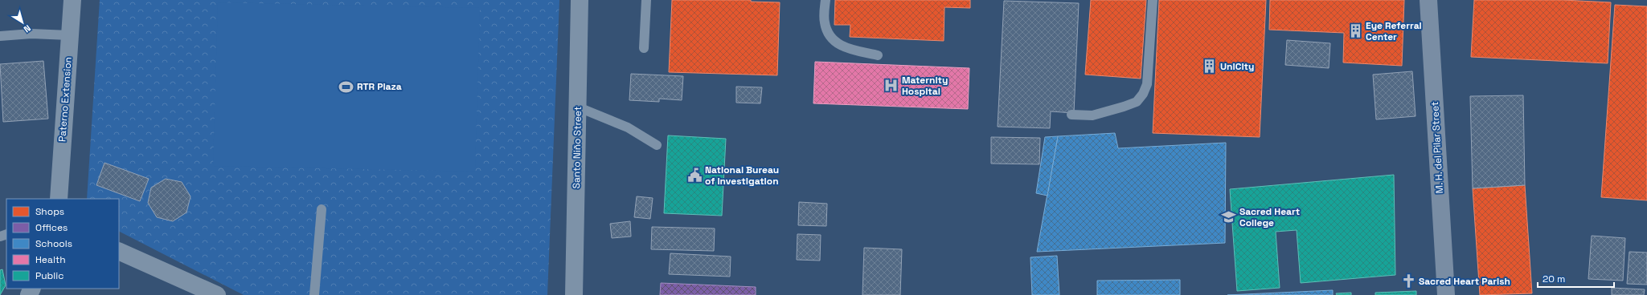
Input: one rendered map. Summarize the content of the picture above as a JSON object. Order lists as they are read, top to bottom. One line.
{"streets":{"street":["Paterno Extension","Santo Niño Street","M. H. del Pilar Street"]},"places":{"building":["Eye Referral Center","UniCity"],"hospital":["Maternity Hospital"],"sports":["RTR Plaza"],"public building":["National Bureau of Investigation"],"school or university":["Sacred Heart College"],"church":["Sacred Heart Parish"]},"legend":["Shops","Offices","Schools","Health","Public"],"scale_bar":"20 m","north":"bottom right"}
